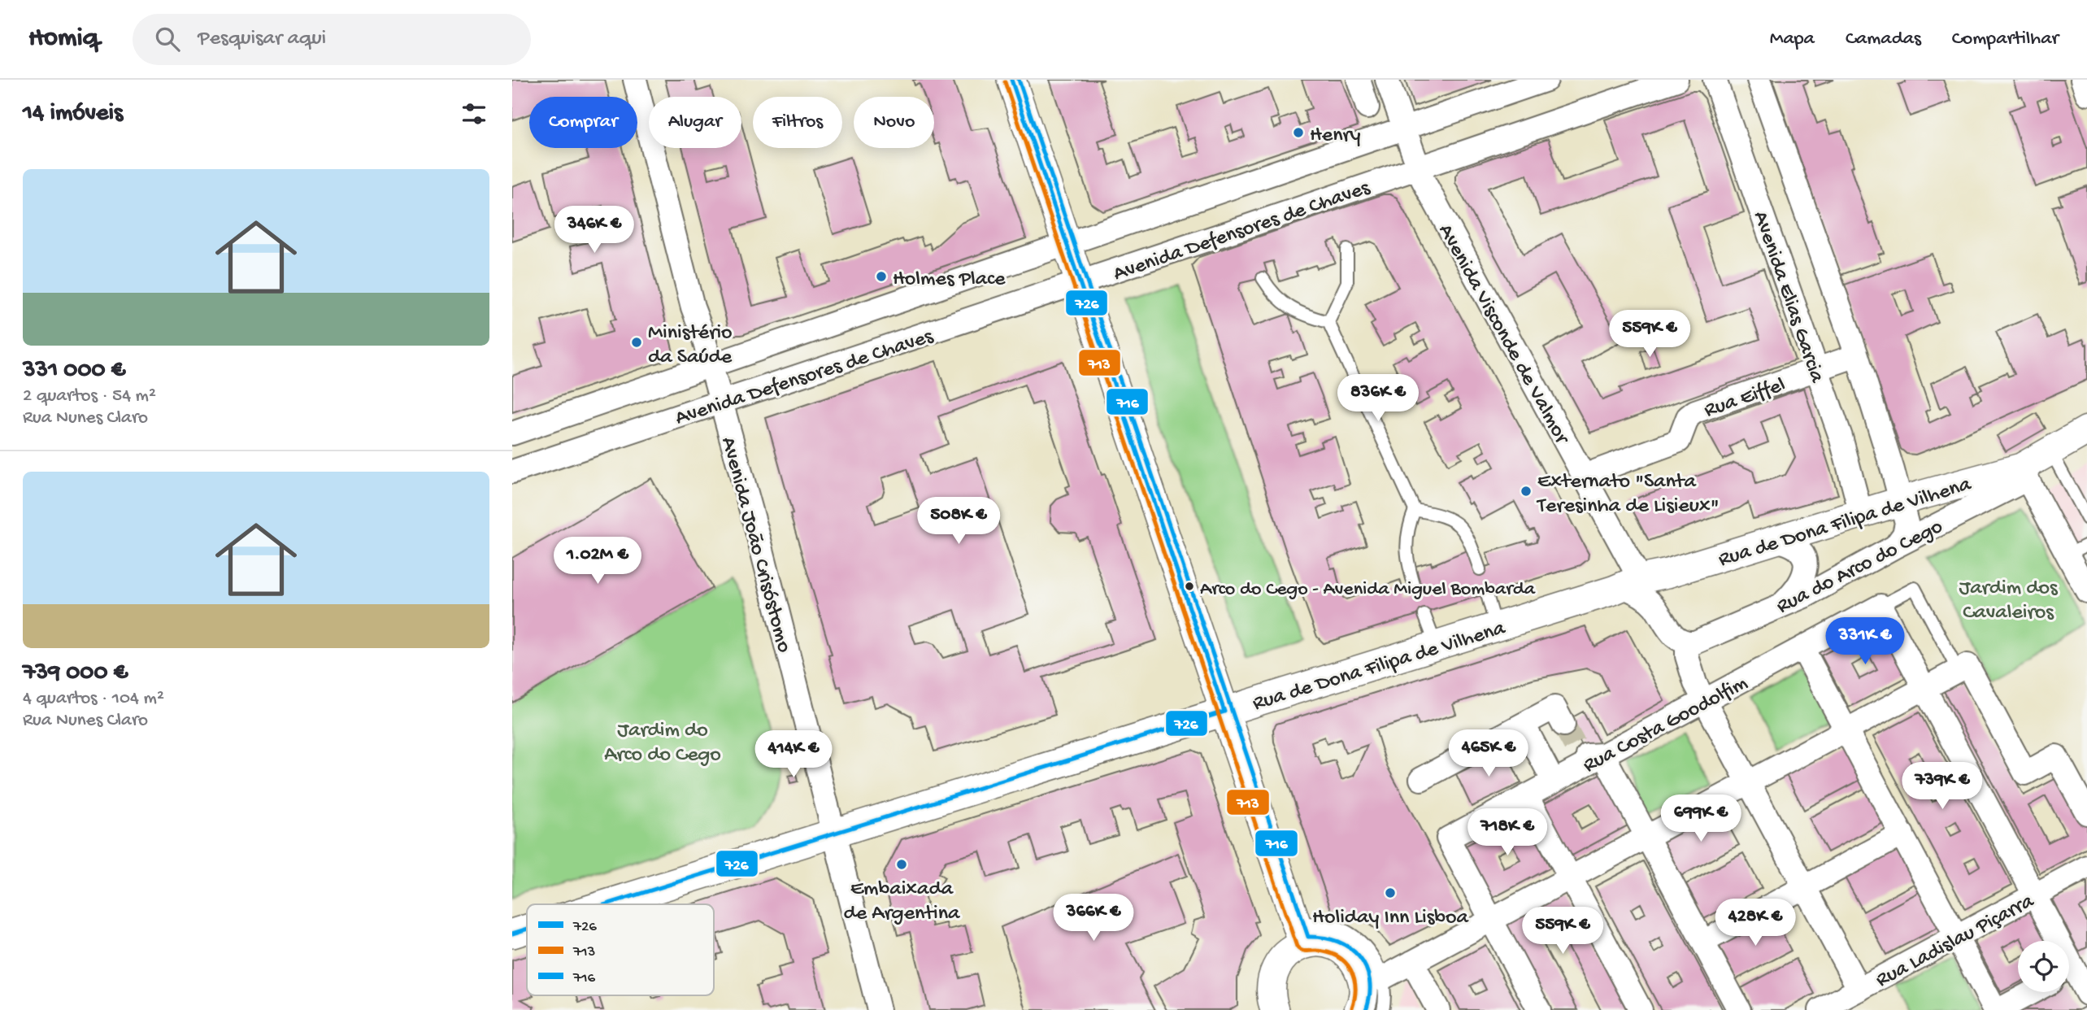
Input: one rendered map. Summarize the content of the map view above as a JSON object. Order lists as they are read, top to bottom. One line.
{"streets":{"street":["Avenida Defensores de Chaves","Avenida Elias Garcia","Avenida Visconde de Valmor","Rua Eiffel","Rua de Dona Filipa de Vilhena","Avenida João Crisóstomo","Rua do Arco do Cego","Rua Costa Goodolfim","Rua Ladislau Piçarra"]},"crossings":[["Avenida Defensores de Chaves","Avenida Visconde de Valmor"],["Avenida Defensores de Chaves","Avenida João Crisóstomo"],["Avenida Elias Garcia","Rua Eiffel"],["Avenida Elias Garcia","Rua de Dona Filipa de Vilhena"],["Avenida Elias Garcia","Rua do Arco do Cego"],["Avenida Visconde de Valmor","Rua Eiffel"],["Avenida Visconde de Valmor","Rua de Dona Filipa de Vilhena"],["Rua de Dona Filipa de Vilhena","Avenida João Crisóstomo"],["Rua de Dona Filipa de Vilhena","Rua do Arco do Cego"]],"parks":["Jardim dos Cavaleiros","Jardim do Arco do Cego"],"places":["Henry","Holmes Place","Ministério da Saúde","Externato \"Santa Teresinha de Lisieux\"","Arco do Cego - Avenida Miguel Bombarda","Embaixada de Argentina","Holiday Inn Lisboa"],"lines":["transit line 726","transit line 716","transit line 713"],"legend":["726","713","716"],"page":{"header":"Homiq","search":"Pesquisar aqui","nav":["Mapa","Camadas","Compartilhar"],"heading":"14 imóveis","chip":["Comprar","Alugar","Filtros","Novo"],"list":[{"name":"331 000 €","note":"2 quartos · 54 m² · Rua Nunes Claro"},{"name":"739 000 €","note":"4 quartos · 104 m² · Rua Nunes Claro"}],"price":["346K €","559K €","836K €","508K €","1.02M €","331K €","465K €","414K €","739K €","699K €","718K €","366K €","428K €","559K €"]}}
